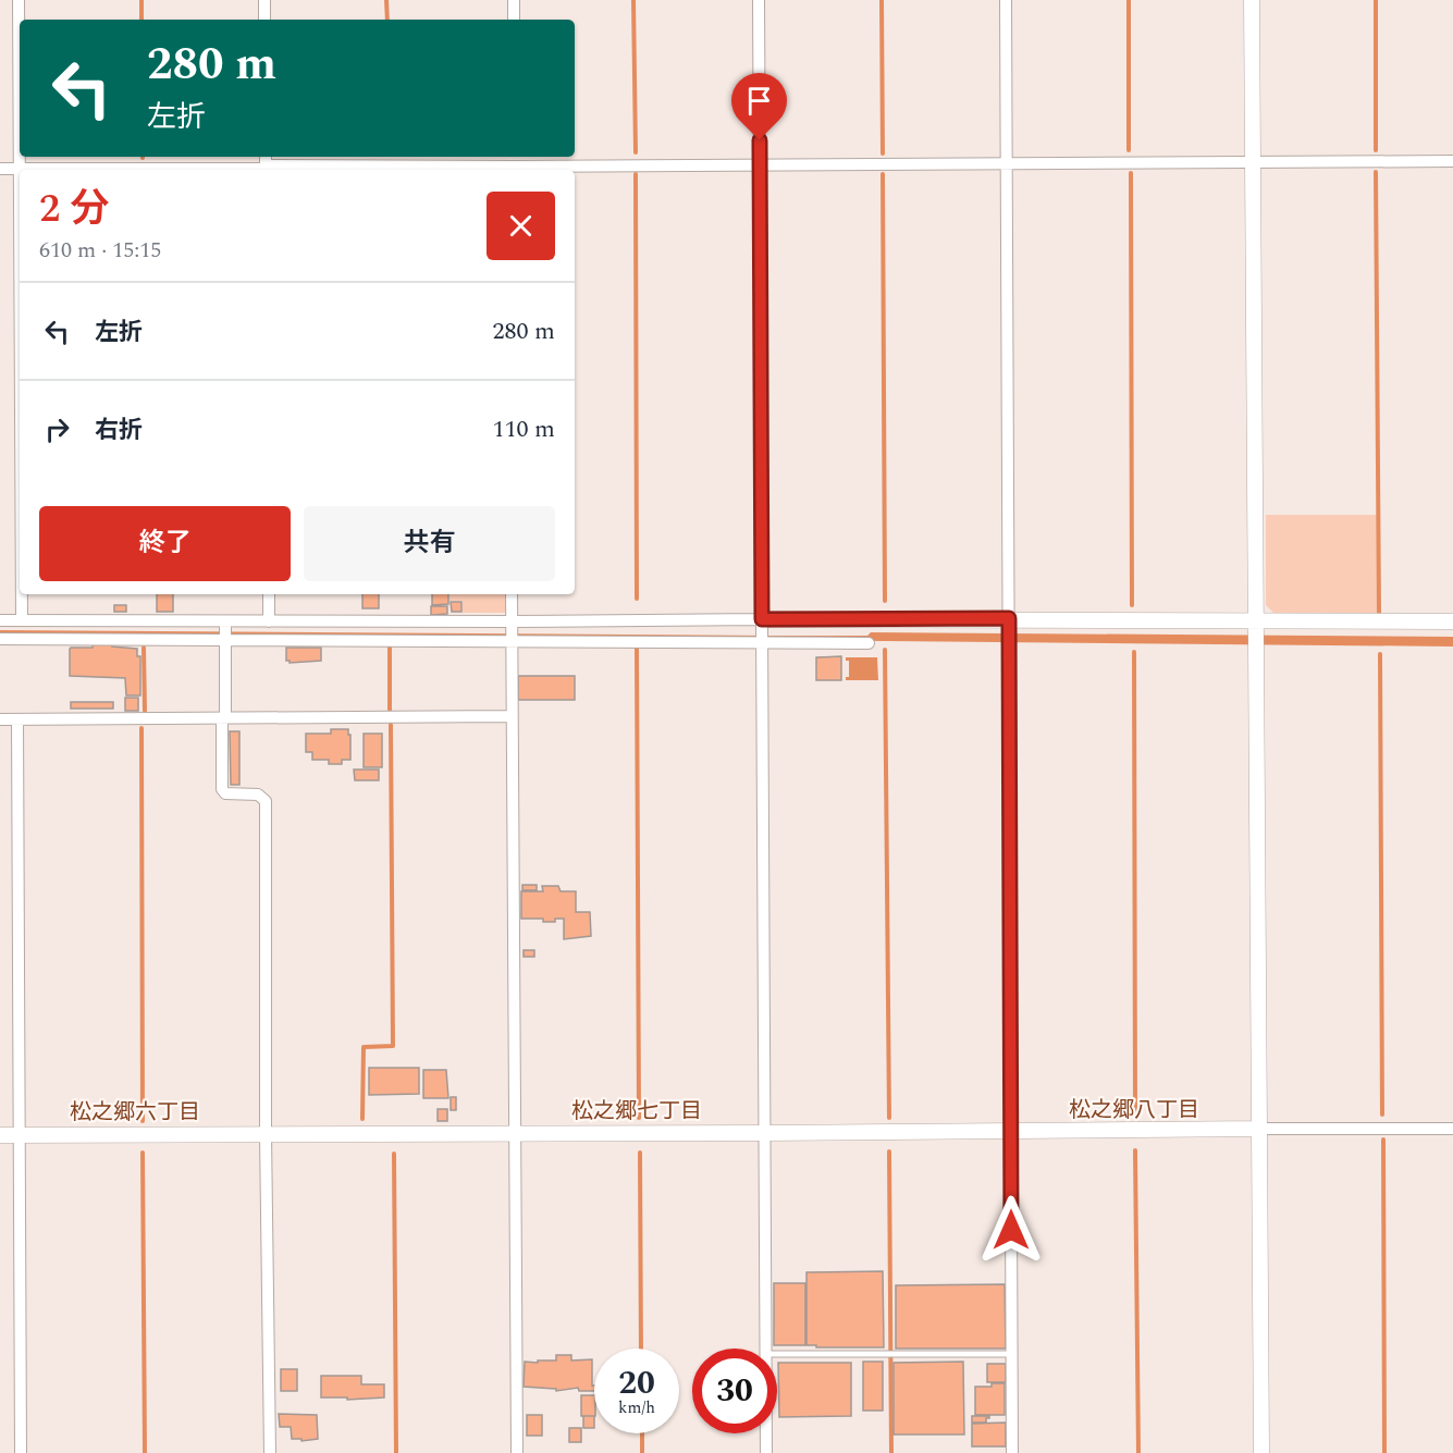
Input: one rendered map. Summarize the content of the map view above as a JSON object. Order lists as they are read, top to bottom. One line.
{"districts":["松之郷八丁目","松之郷七丁目","松之郷六丁目"],"page":{"turn":["280 m","左折"],"heading":["2 分","610 m · 15:15"],"list":[{"name":"左折","value":"280 m"},{"name":"右折","value":"110 m"}],"buttons":["終了","共有"],"speed":"20 km/h","limit":"30"}}
